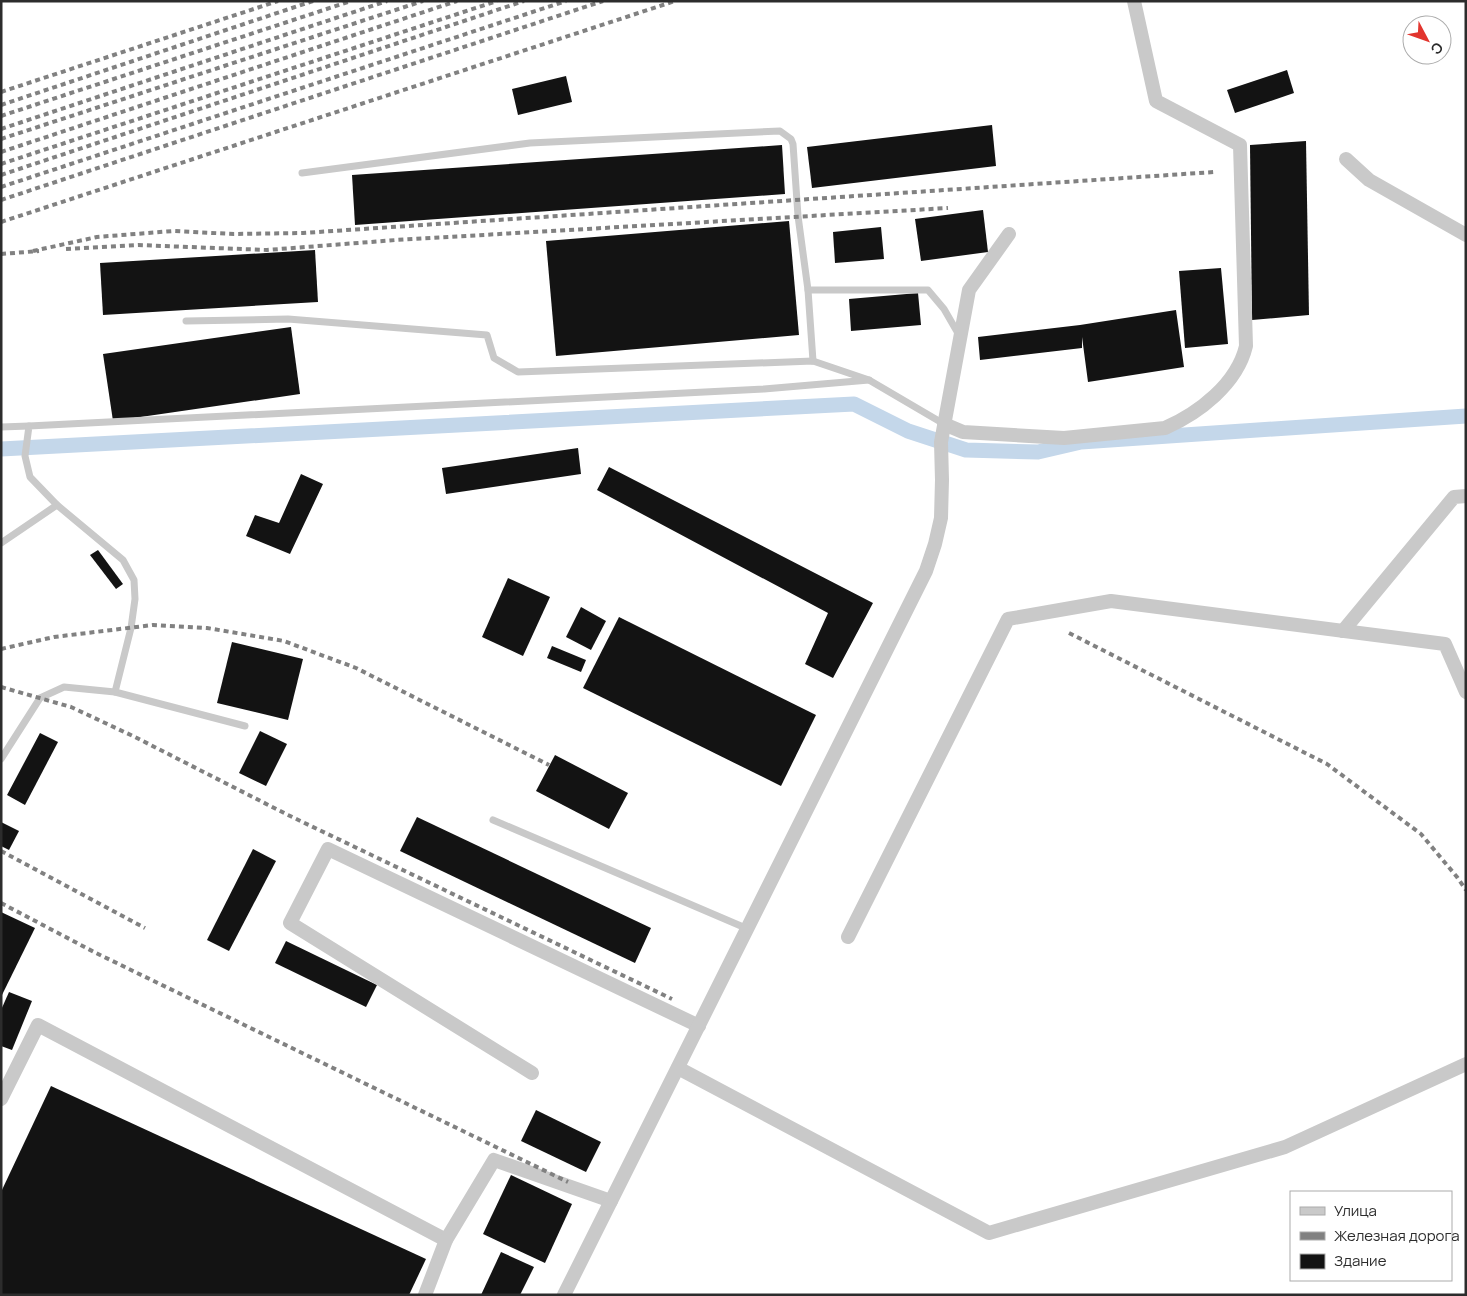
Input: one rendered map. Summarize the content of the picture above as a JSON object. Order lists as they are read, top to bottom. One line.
{"legend":["Улица","Железная дорога","Здание"],"north":"bottom right"}
